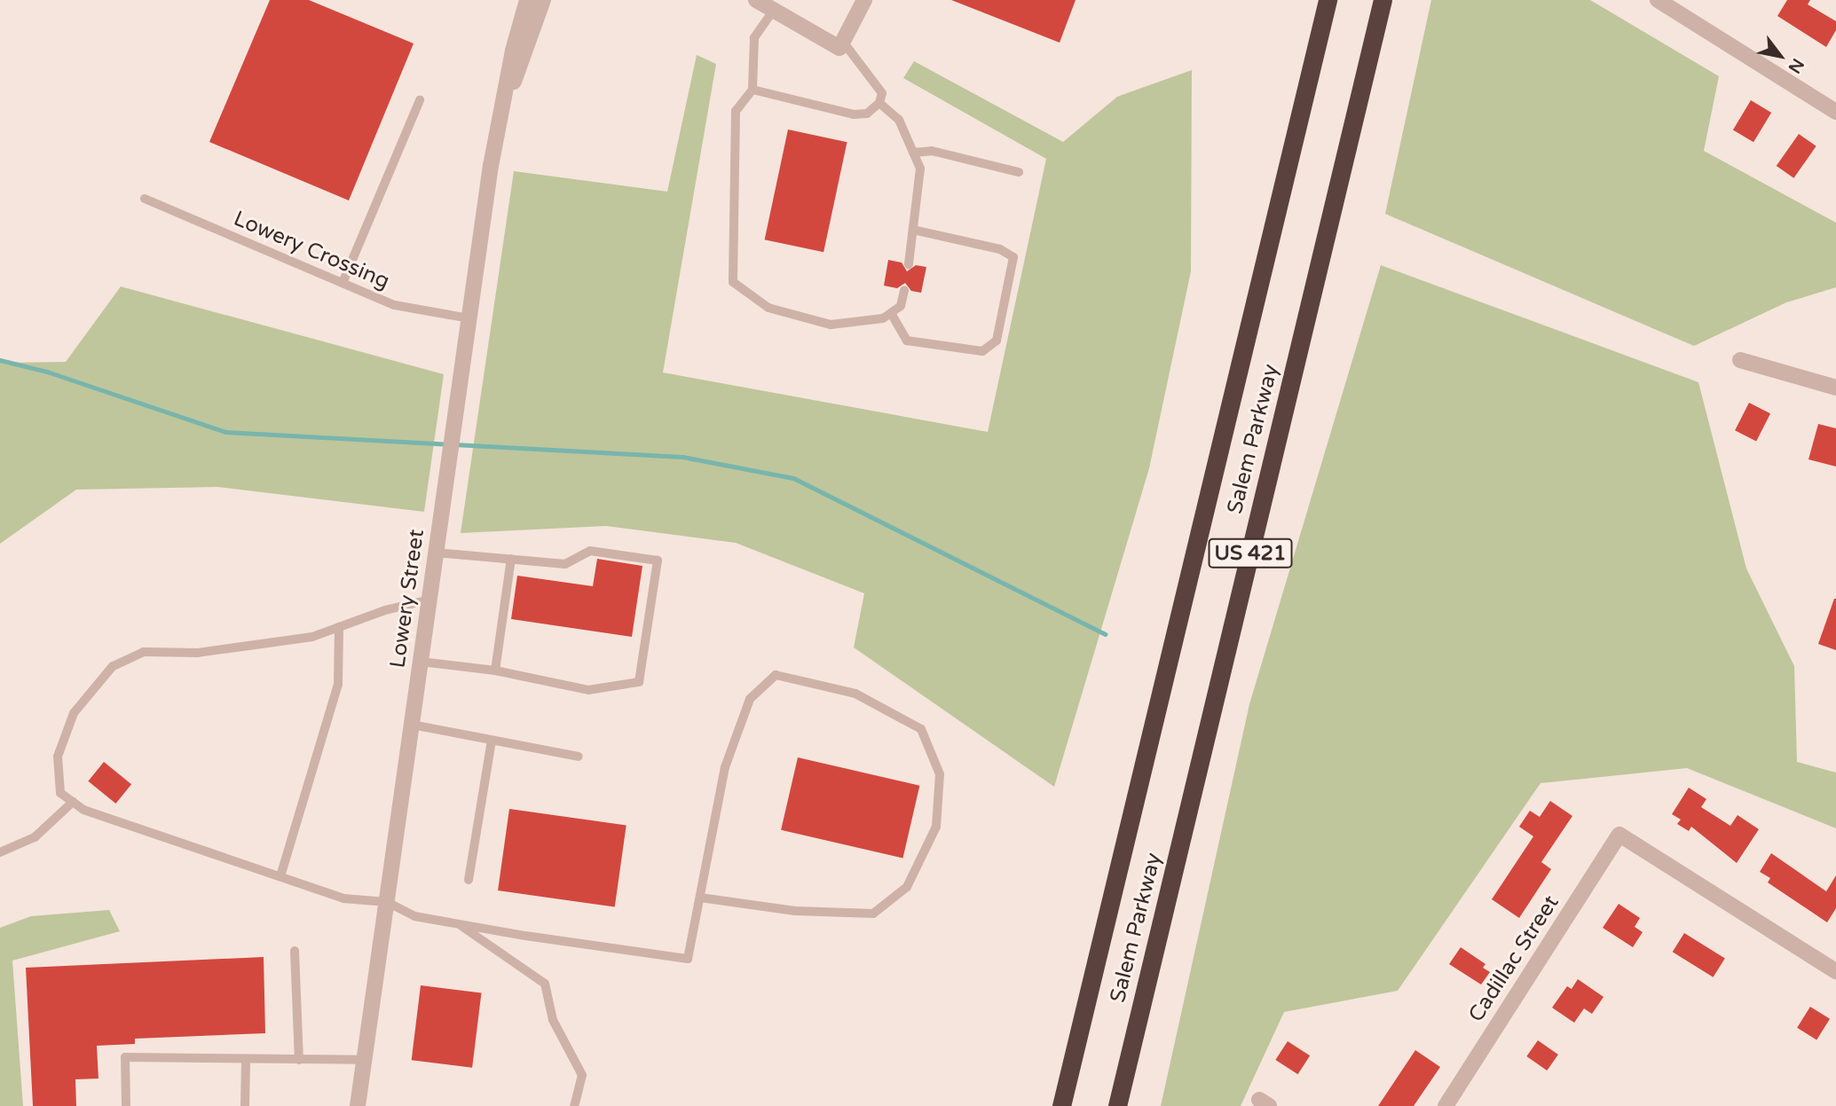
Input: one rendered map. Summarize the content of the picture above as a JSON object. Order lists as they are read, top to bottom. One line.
{"streets":{"highway":["Salem Parkway","US 421"],"street":["Lowery Street","Cadillac Street"],"lane":["Lowery Crossing"]},"crossings":[["Lowery Crossing","Lowery Street"]],"north":"bottom right"}
